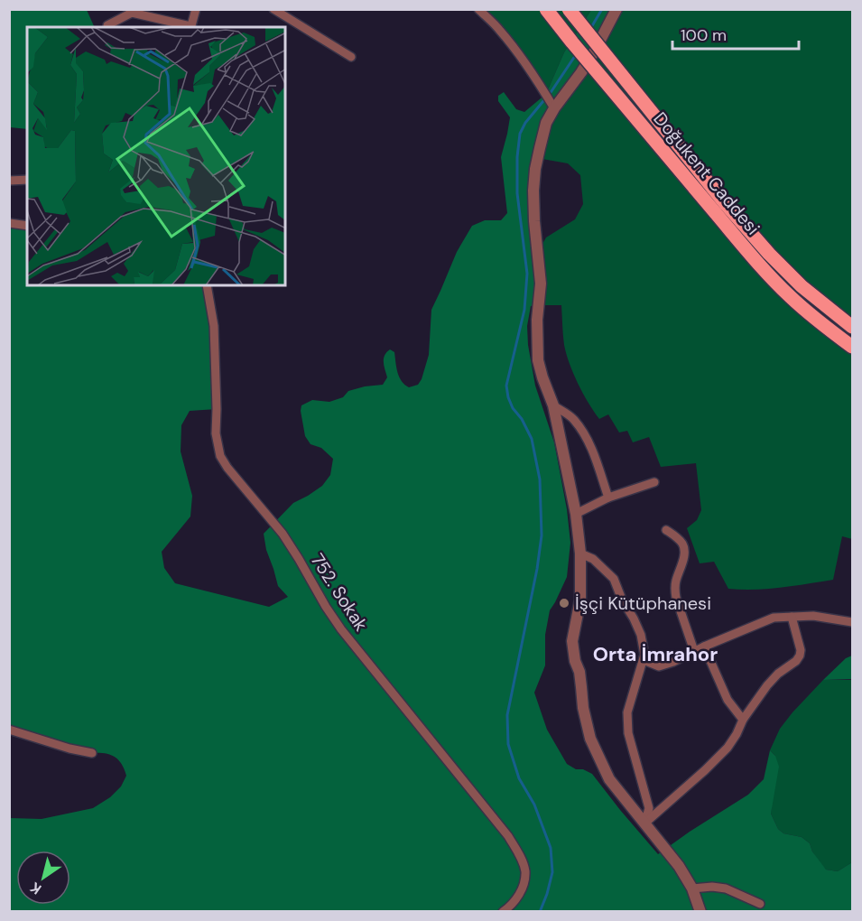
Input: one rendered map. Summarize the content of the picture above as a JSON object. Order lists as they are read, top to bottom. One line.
{"streets":{"main road":["Doğukent Caddesi"],"street":["752. Sokak"]},"districts":["Orta İmrahor"],"places":["İşçi Kütüphanesi"],"scale_bar":"100 m","north":"bottom left"}
